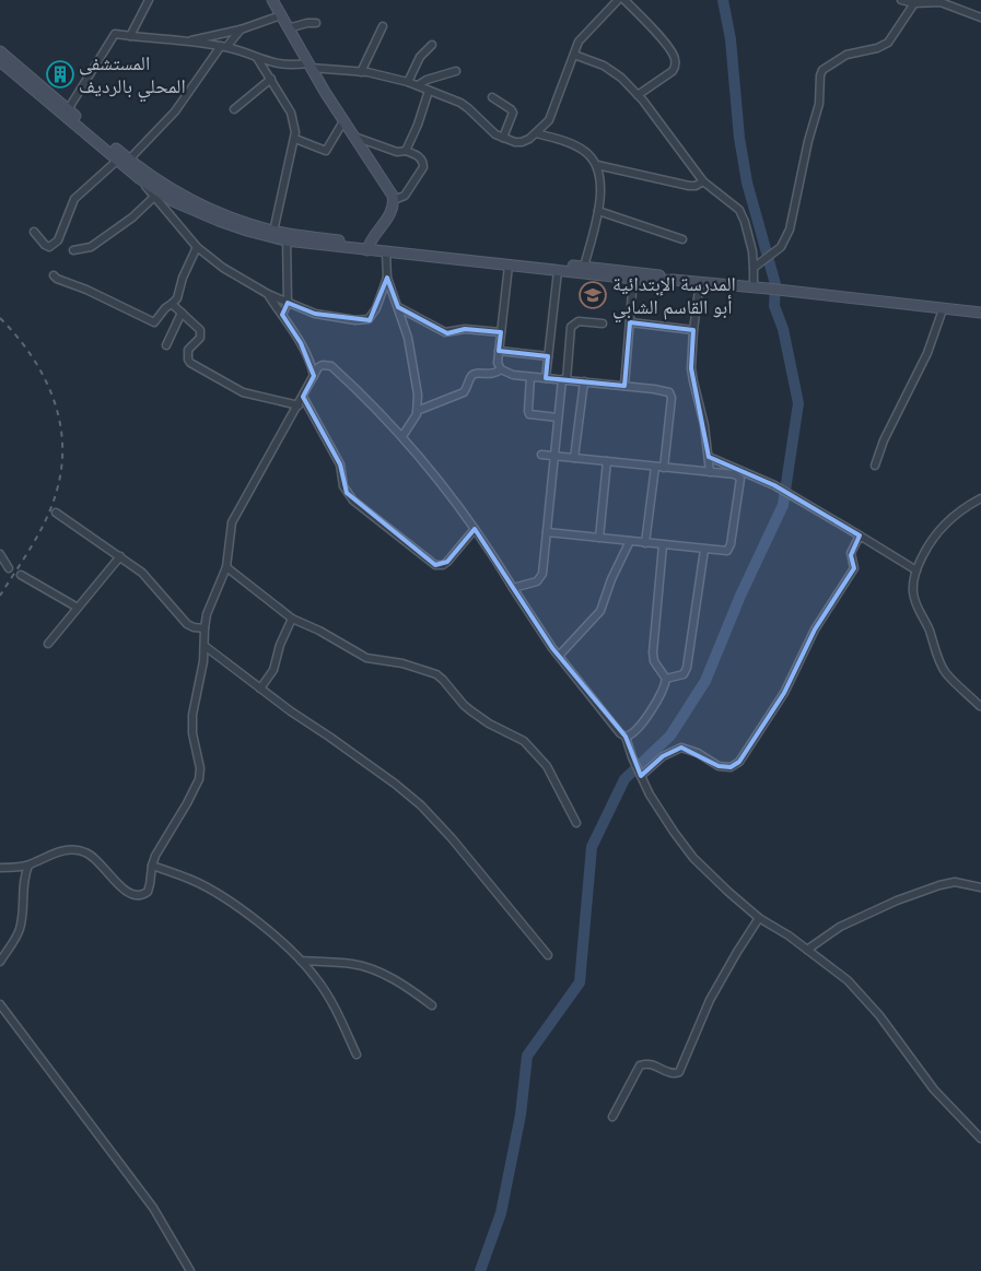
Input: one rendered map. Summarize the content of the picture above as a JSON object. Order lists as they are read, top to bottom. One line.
{"places":{"building":["المستشفى المحلي بالرديف"],"school or university":["المدرسة الإبتدائية أبو القاسم الشابي"]}}
